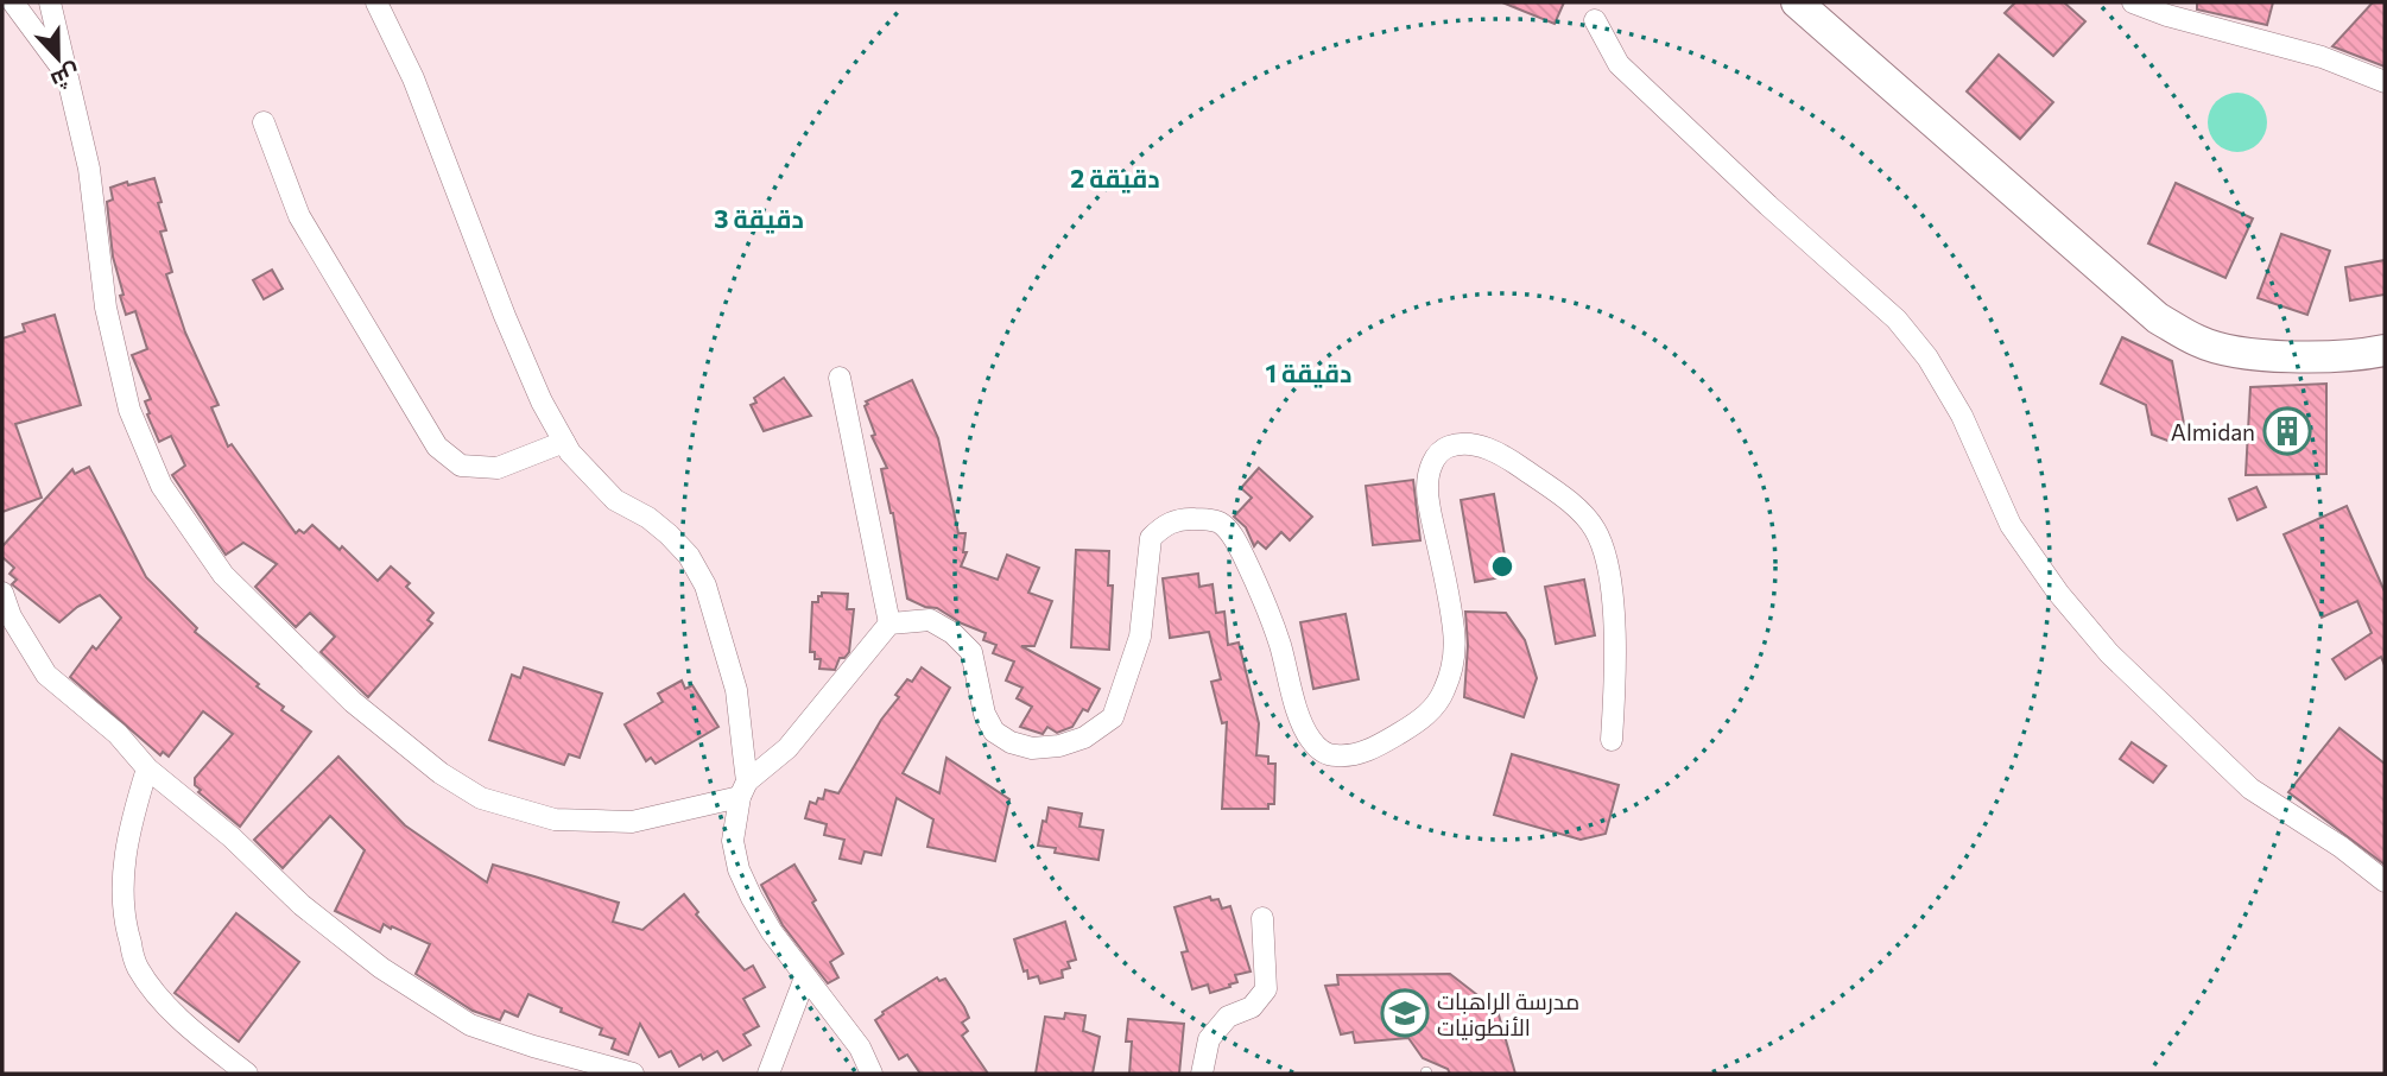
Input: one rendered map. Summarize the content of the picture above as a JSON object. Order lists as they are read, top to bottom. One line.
{"places":{"building":["Almidan"],"school or university":["مدرسة الراهبات الأنطونيات"]},"north":"bottom","rings":["2 دقيقة","3 دقيقة","1 دقيقة"]}
